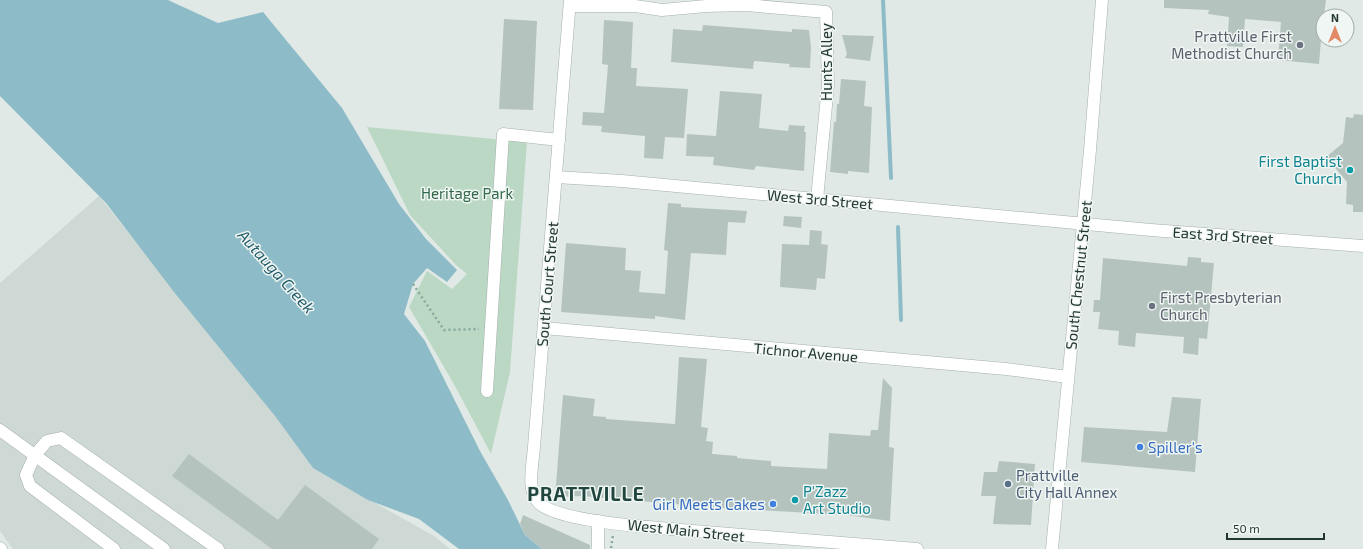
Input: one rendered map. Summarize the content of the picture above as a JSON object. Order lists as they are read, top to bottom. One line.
{"streets":{"street":["Hunts Alley","West 3rd Street","East 3rd Street","South Chestnut Street","South Court Street","Tichnor Avenue","West Main Street"]},"crossings":[["Hunts Alley","West 3rd Street"],["Hunts Alley","South Court Street"],["West 3rd Street","East 3rd Street"],["West 3rd Street","South Chestnut Street"],["West 3rd Street","South Court Street"],["East 3rd Street","South Chestnut Street"],["South Chestnut Street","Tichnor Avenue"],["South Court Street","Tichnor Avenue"],["South Court Street","West Main Street"]],"districts":["PRATTVILLE"],"water":["Autauga Creek"],"parks":["Heritage Park"],"places":["Prattville First Methodist Church","First Baptist Church","First Presbyterian Church","Spiller's","Prattville City Hall Annex","P'Zazz Art Studio","Girl Meets Cakes"],"scale_bar":"50 m","north":"top"}
